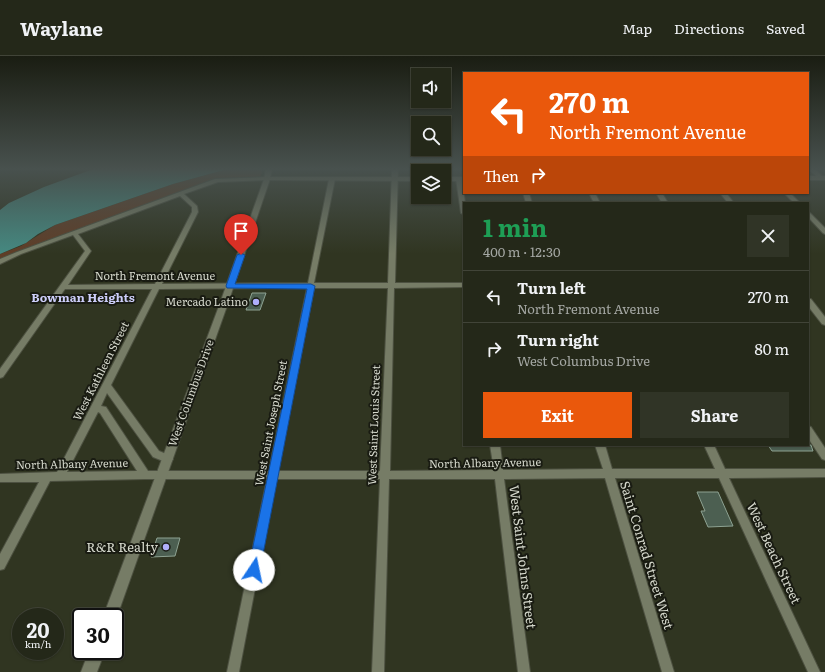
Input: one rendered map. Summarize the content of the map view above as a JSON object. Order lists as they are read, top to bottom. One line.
{"streets":{"main road":["West Columbus Drive"],"street":["North Fremont Avenue","West Kathleen Street","West Saint Joseph Street","West Saint Louis Street","North Albany Avenue","West Beach Street","Saint Conrad Street West","West Saint Johns Street"]},"crossings":[["North Fremont Avenue","West Kathleen Street"],["North Fremont Avenue","West Columbus Drive"],["North Fremont Avenue","West Saint Joseph Street"],["North Fremont Avenue","West Saint Louis Street"],["West Kathleen Street","North Albany Avenue"],["West Columbus Drive","North Albany Avenue"],["West Saint Joseph Street","North Albany Avenue"],["West Saint Louis Street","North Albany Avenue"],["North Albany Avenue","West Beach Street"],["North Albany Avenue","Saint Conrad Street West"],["North Albany Avenue","West Saint Johns Street"]],"districts":["Bowman Heights"],"places":["Mercado Latino","R&R Realty"],"page":{"header":"Waylane","nav":["Map","Directions","Saved"],"turn":["270 m","North Fremont Avenue"],"then":"Then","heading":["1 min","400 m · 12:30"],"list":[{"name":"Turn left","note":"North Fremont Avenue","value":"270 m"},{"name":"Turn right","note":"West Columbus Drive","value":"80 m"}],"buttons":["Exit","Share"],"speed":"20 km/h","limit":"30"}}
